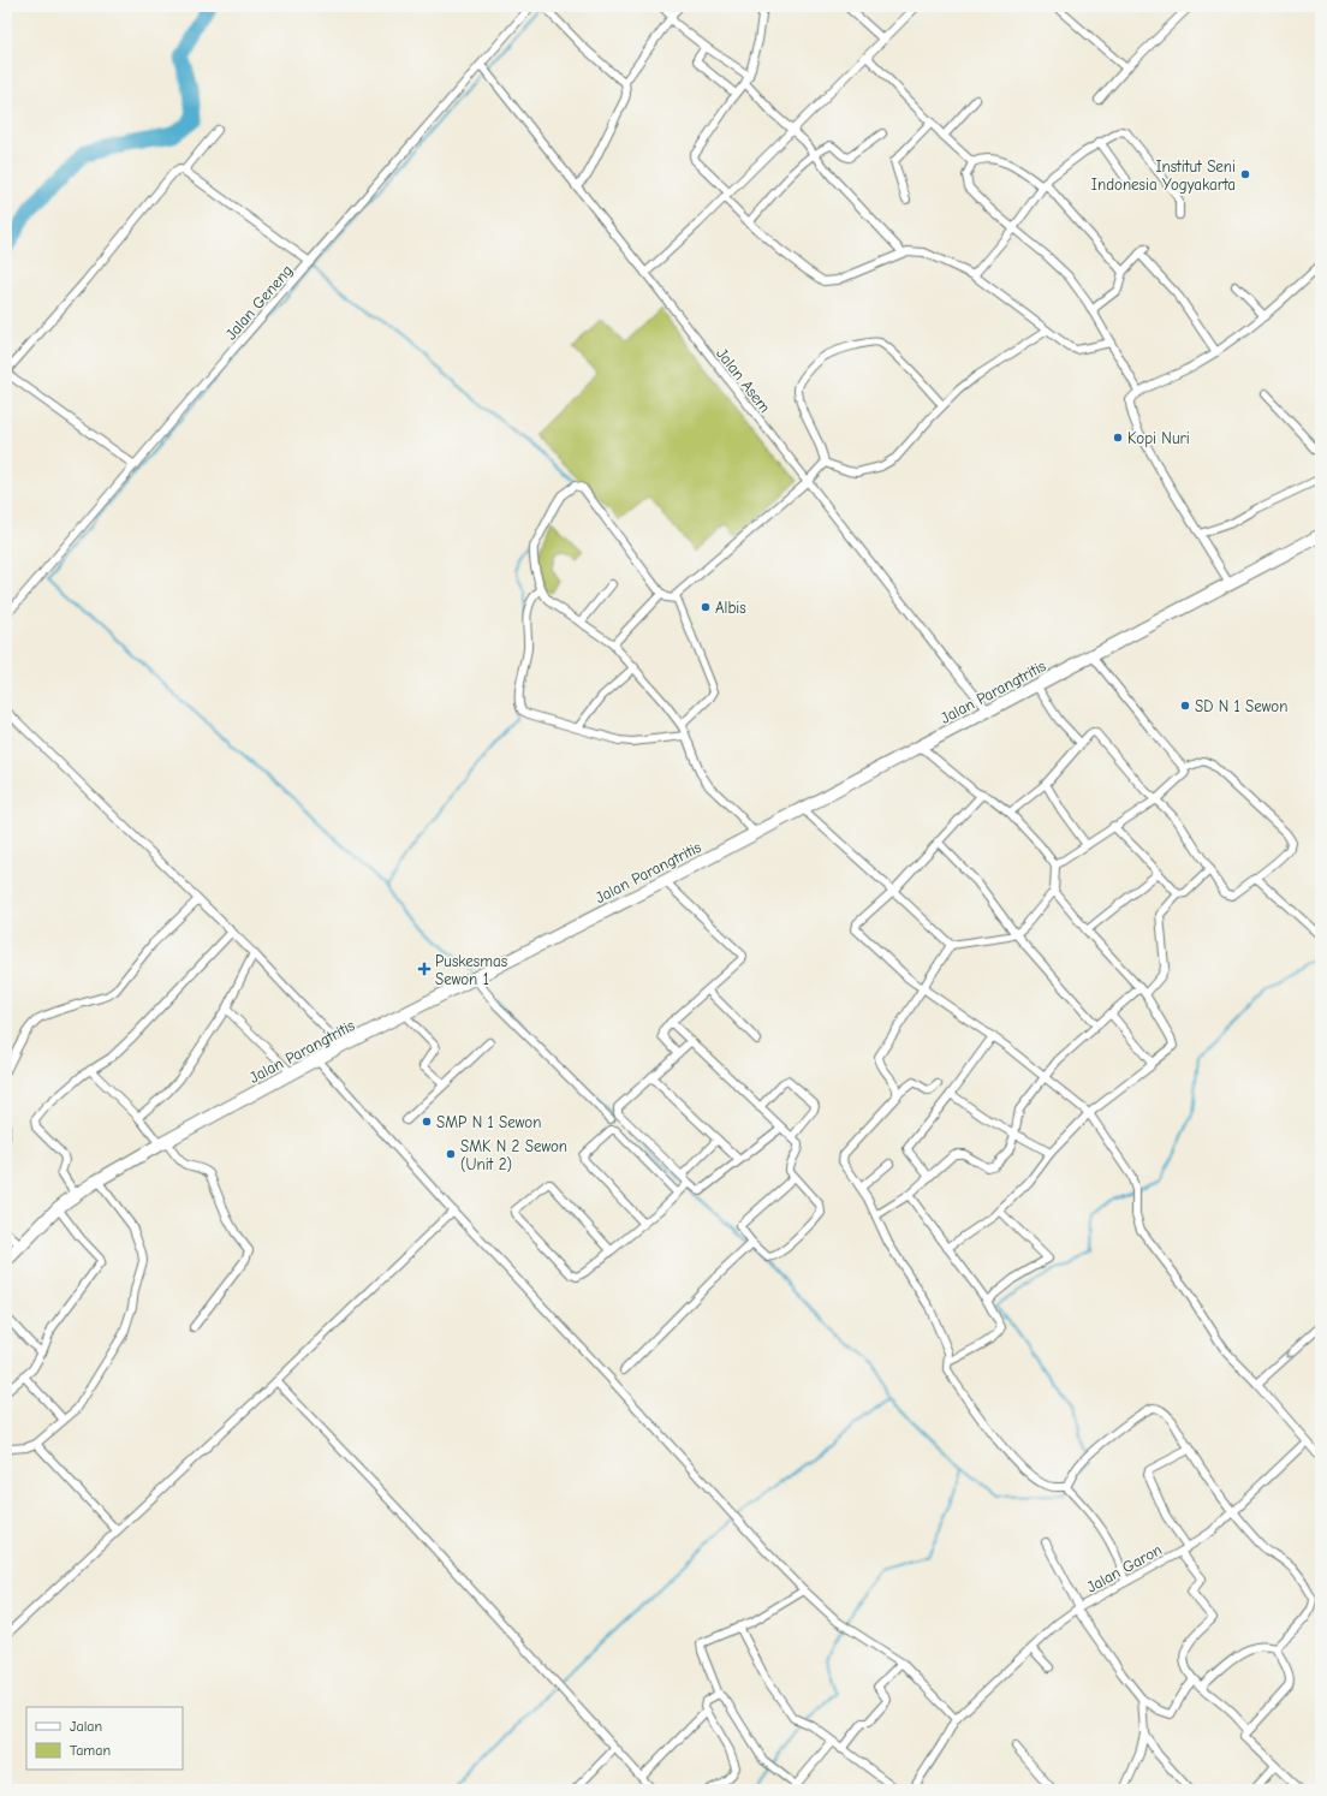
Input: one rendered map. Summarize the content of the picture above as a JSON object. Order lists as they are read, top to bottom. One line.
{"streets":{"main road":["Jalan Parangtritis"],"street":["Jalan Geneng","Jalan Asem","Jalan Garon"]},"crossings":[["Jalan Geneng","Jalan Asem"],["Jalan Asem","Jalan Parangtritis"]],"places":{"other":["Institut Seni Indonesia Yogyakarta","Kopi Nuri","Albis","SD N 1 Sewon","SMP N 1 Sewon","SMK N 2 Sewon (Unit 2)"],"health":["Puskesmas Sewon 1"]},"legend":["Jalan","Taman"]}
